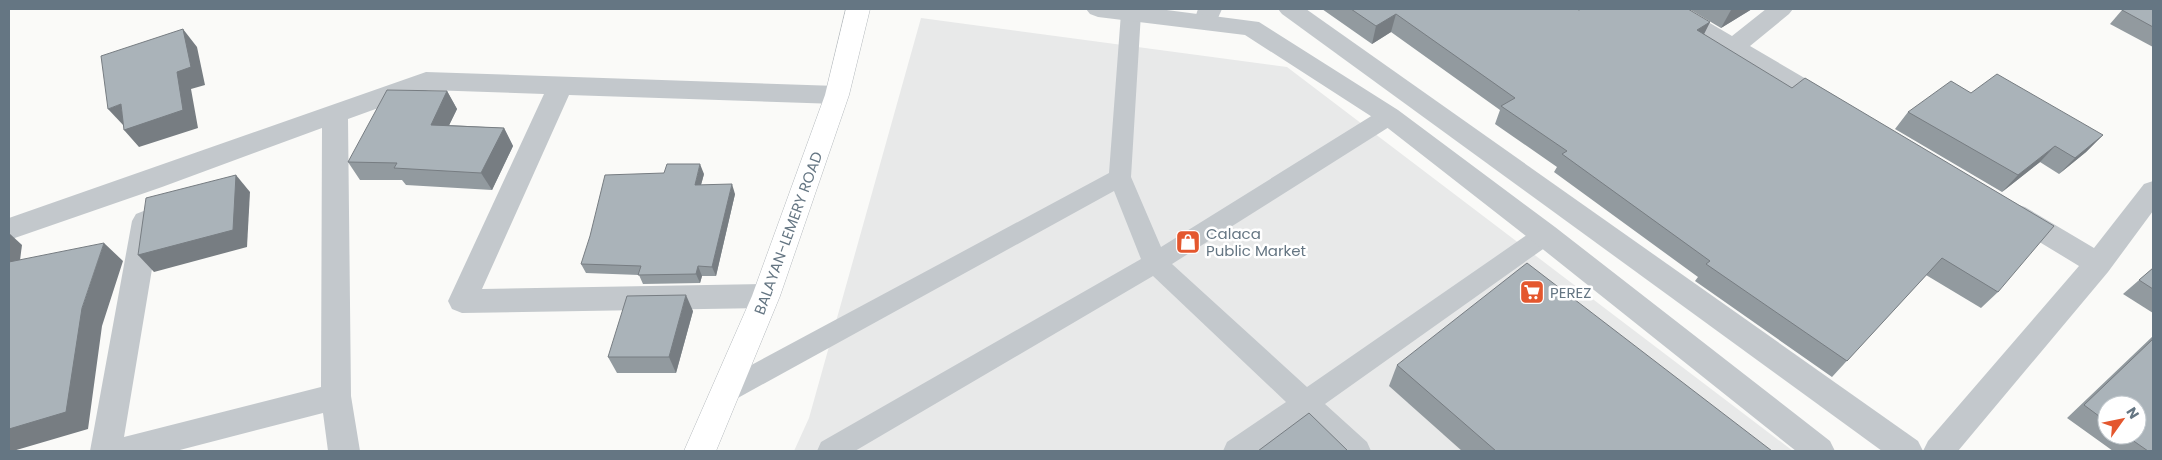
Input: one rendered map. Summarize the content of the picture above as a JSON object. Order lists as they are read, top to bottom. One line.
{"streets":{"main road":["BALAYAN-LEMERY ROAD"]},"places":{"shop":["Calaca Public Market"],"supermarket":["PEREZ"]},"north":"top right"}
